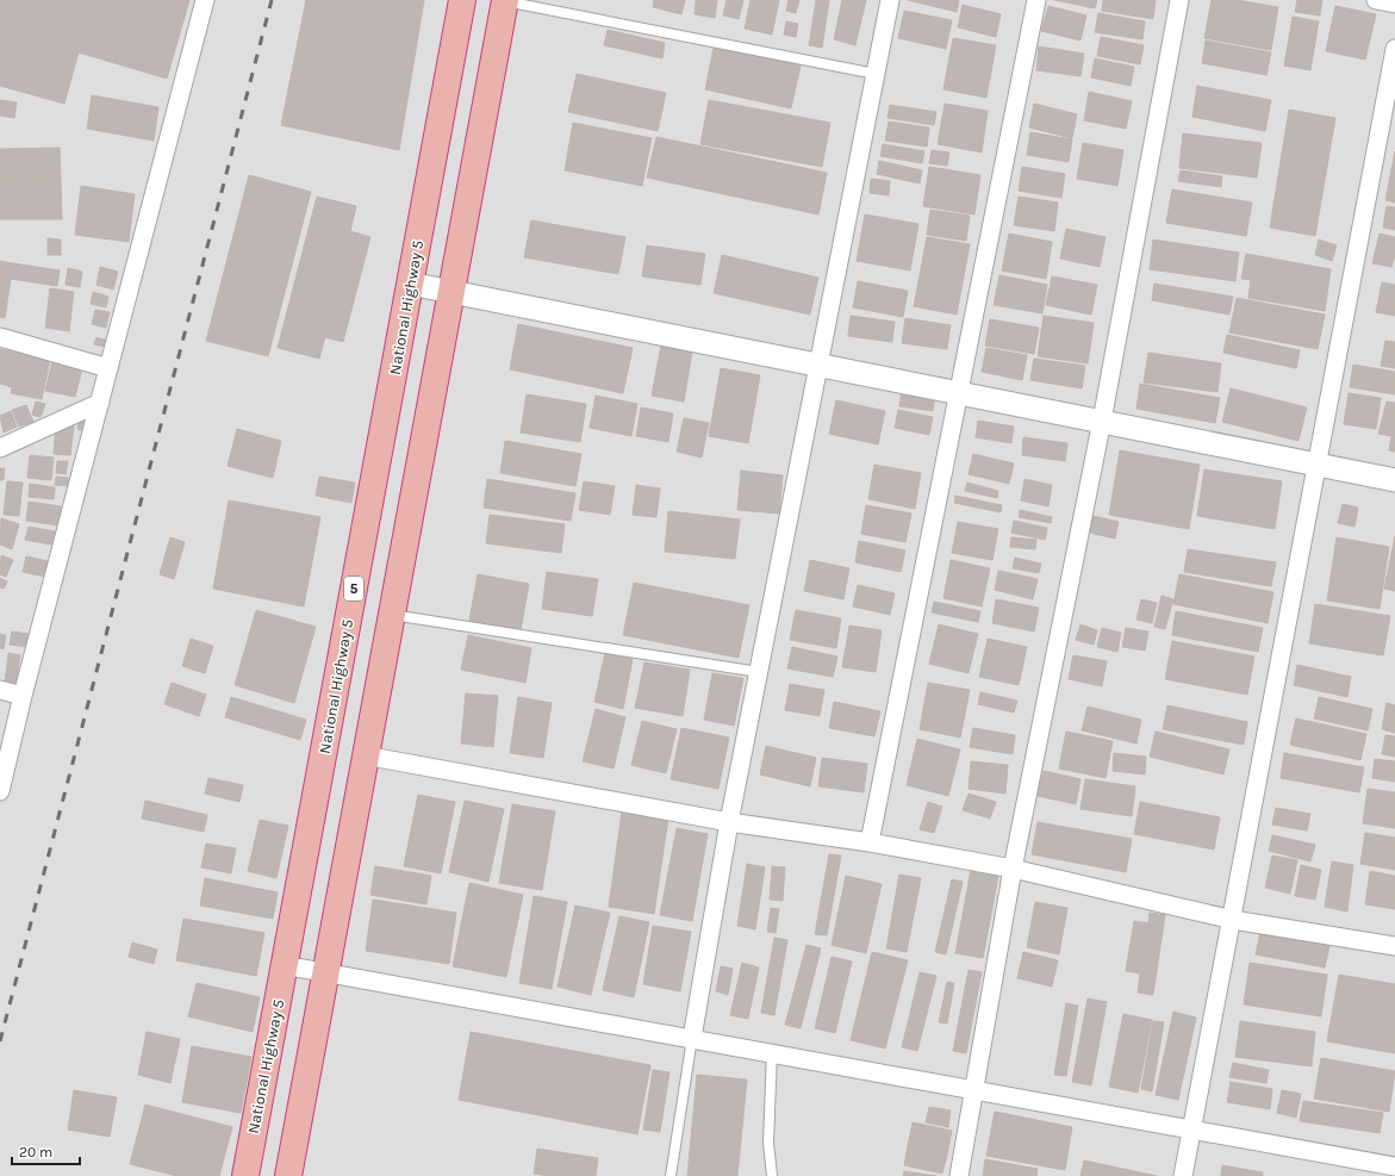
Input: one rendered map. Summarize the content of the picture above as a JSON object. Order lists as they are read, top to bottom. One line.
{"streets":{"highway":["National Highway 5","5"]},"scale_bar":"20 m"}
